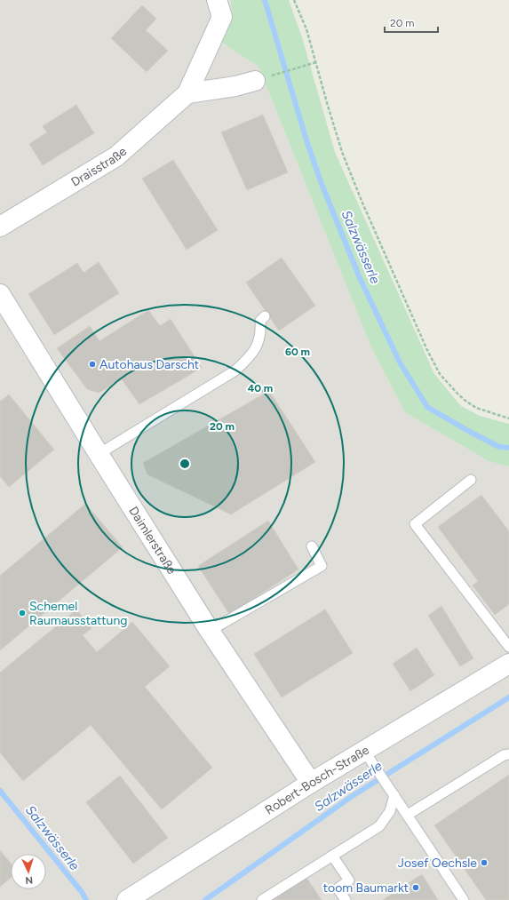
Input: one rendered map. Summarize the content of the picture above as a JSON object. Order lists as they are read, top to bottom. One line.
{"streets":{"street":["Draisstraße","Daimlerstraße","Robert-Bosch-Straße"]},"crossings":[["Daimlerstraße","Robert-Bosch-Straße"]],"water":["Salzwässerle"],"places":["Autohaus Darscht","Schemel Raumausstattung","Josef Oechsle","toom Baumarkt"],"scale_bar":"20 m","north":"bottom","rings":["60 m","40 m","20 m"]}
